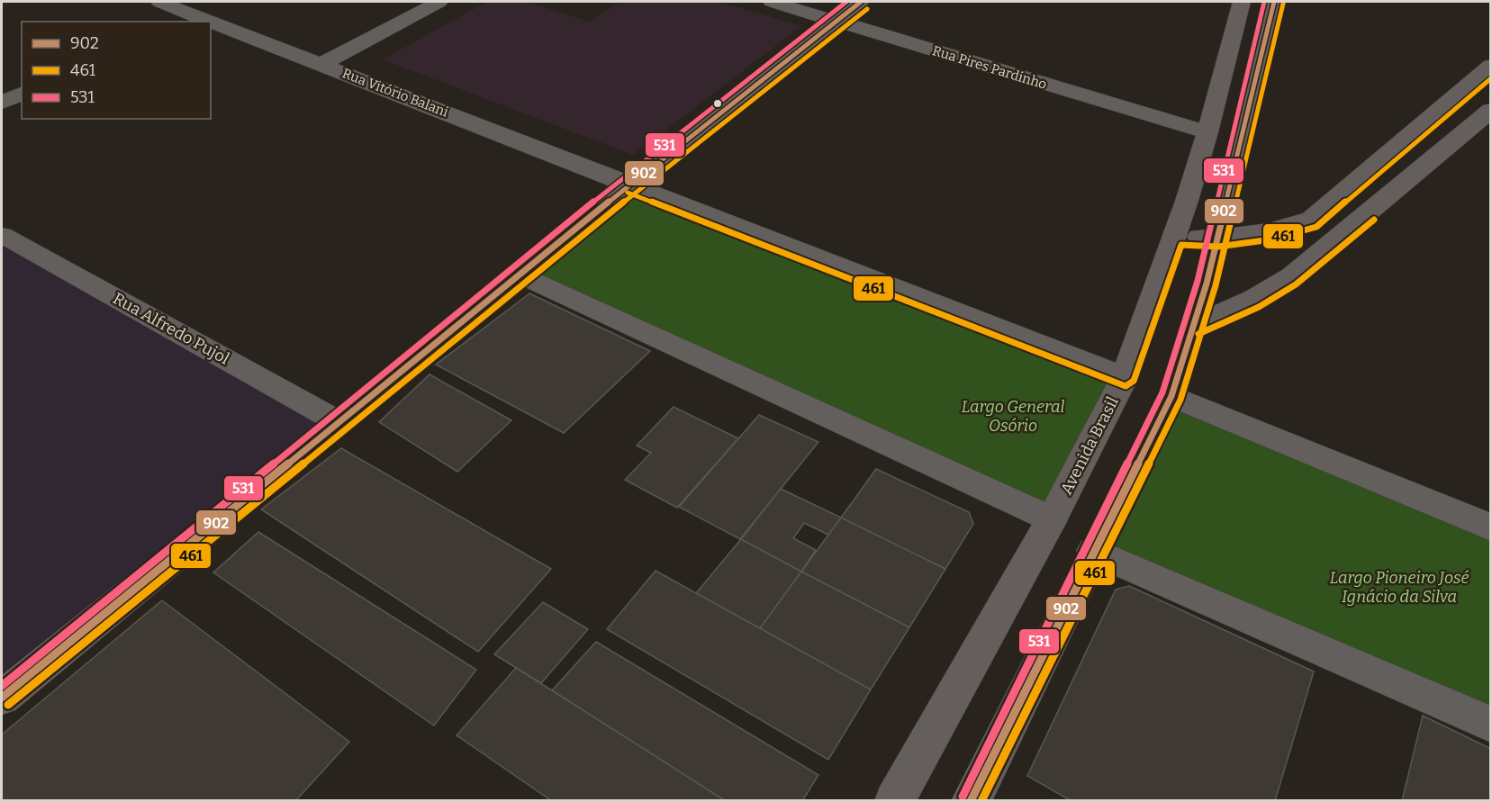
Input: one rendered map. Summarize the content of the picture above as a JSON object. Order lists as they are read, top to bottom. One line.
{"streets":{"main road":["Avenida Brasil"],"street":["Rua Pires Pardinho","Rua Vitório Balani","Rua Alfredo Pujol"]},"crossings":[["Rua Pires Pardinho","Avenida Brasil"]],"parks":["Largo General Osório","Largo Pioneiro José Ignácio da Silva"],"lines":["transit line 902","transit line 531","transit line 461"],"legend":["902","461","531"]}
